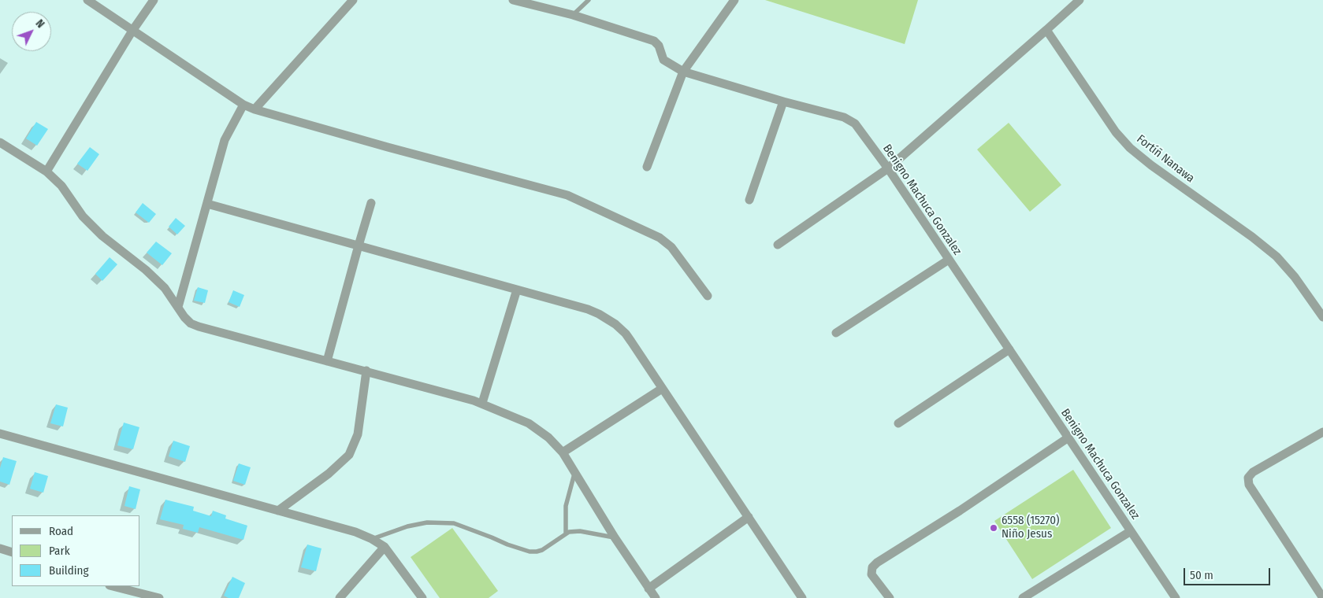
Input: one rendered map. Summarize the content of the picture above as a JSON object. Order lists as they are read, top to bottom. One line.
{"streets":{"street":["Fortíñ Nanawa","Benigno Machuca Gonzalez"]},"places":["6558 (15270) Niño Jesus"],"legend":["Road","Park","Building"],"scale_bar":"50 m","north":"top right"}
